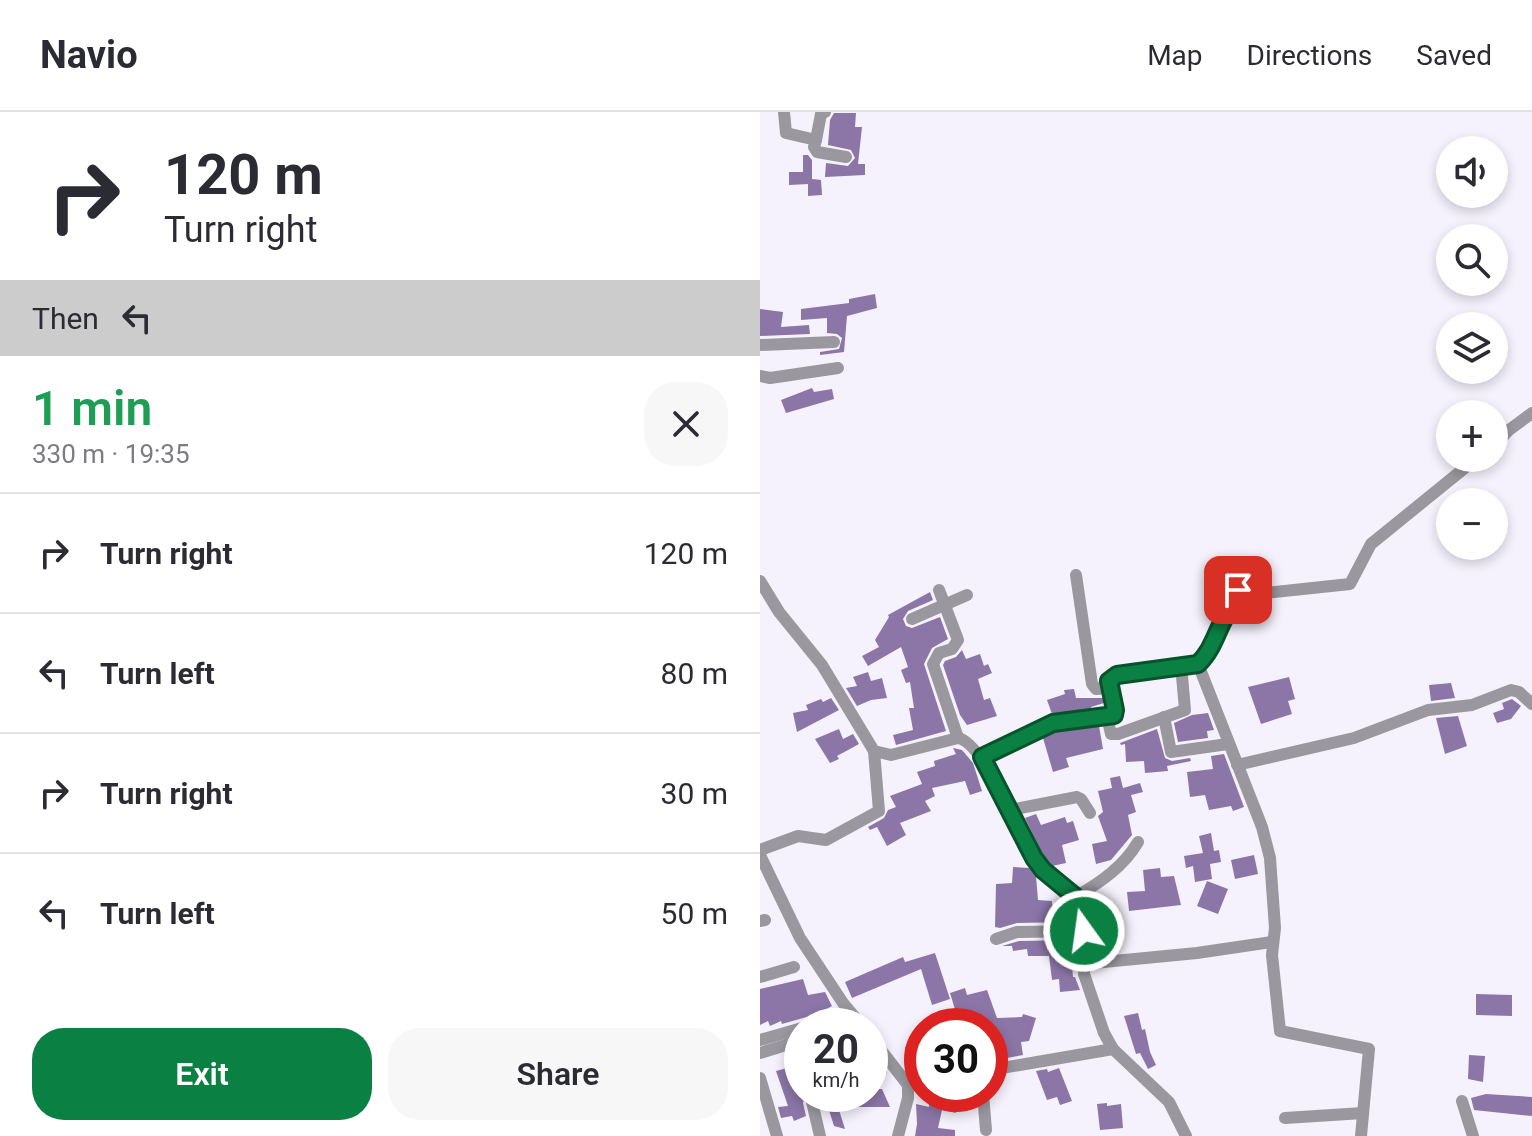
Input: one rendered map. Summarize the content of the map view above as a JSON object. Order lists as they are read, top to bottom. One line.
{"page":{"header":"Navio","nav":["Map","Directions","Saved"],"turn":["120 m","Turn right"],"map_buttons":["+","−"],"then":"Then","heading":["1 min","330 m · 19:35"],"list":[{"name":"Turn right","value":"120 m"},{"name":"Turn left","value":"80 m"},{"name":"Turn right","value":"30 m"},{"name":"Turn left","value":"50 m"}],"speed":"20 km/h","limit":"30","buttons":["Exit","Share"]}}
